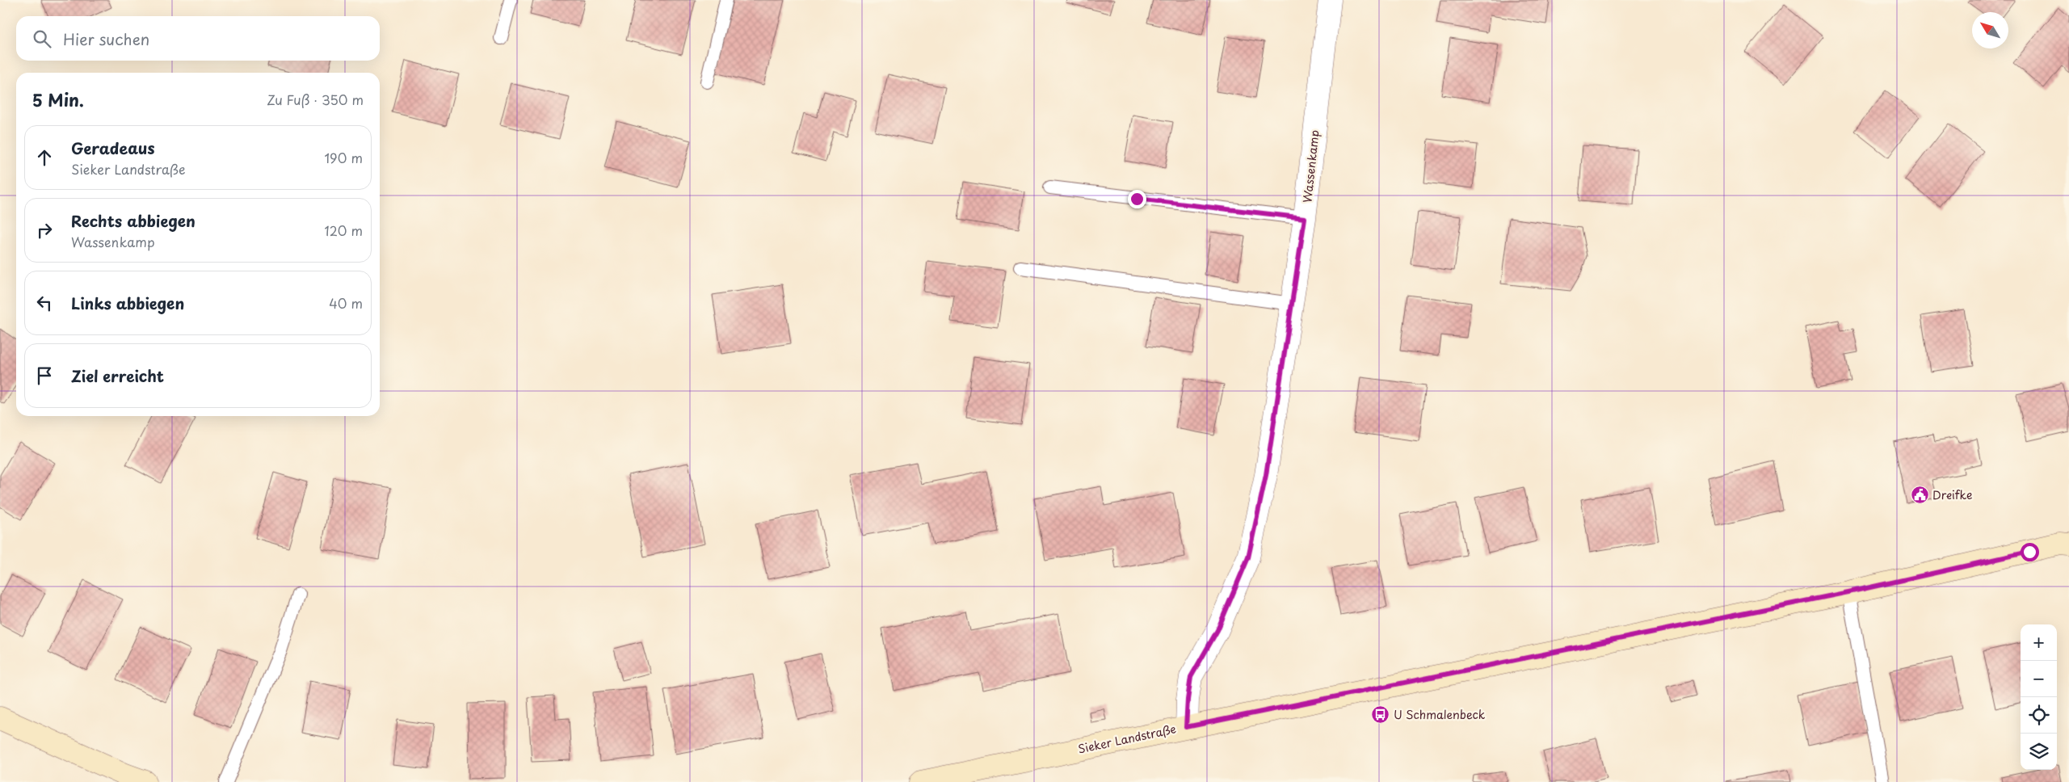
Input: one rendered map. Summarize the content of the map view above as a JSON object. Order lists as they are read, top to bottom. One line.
{"streets":{"street":["Wassenkamp","Sieker Landstraße"]},"crossings":[["Wassenkamp","Sieker Landstraße"]],"places":{"public building":["Dreifke"],"bus stop":["U Schmalenbeck"]},"north":"top left","page":{"search":"Hier suchen","heading":["5 Min.","Zu Fuß · 350 m"],"list":[["Geradeaus","Sieker Landstraße","190 m"],["Rechts abbiegen","Wassenkamp","120 m"],["Links abbiegen","40 m"],"Ziel erreicht"],"map_buttons":["+","−"]}}
